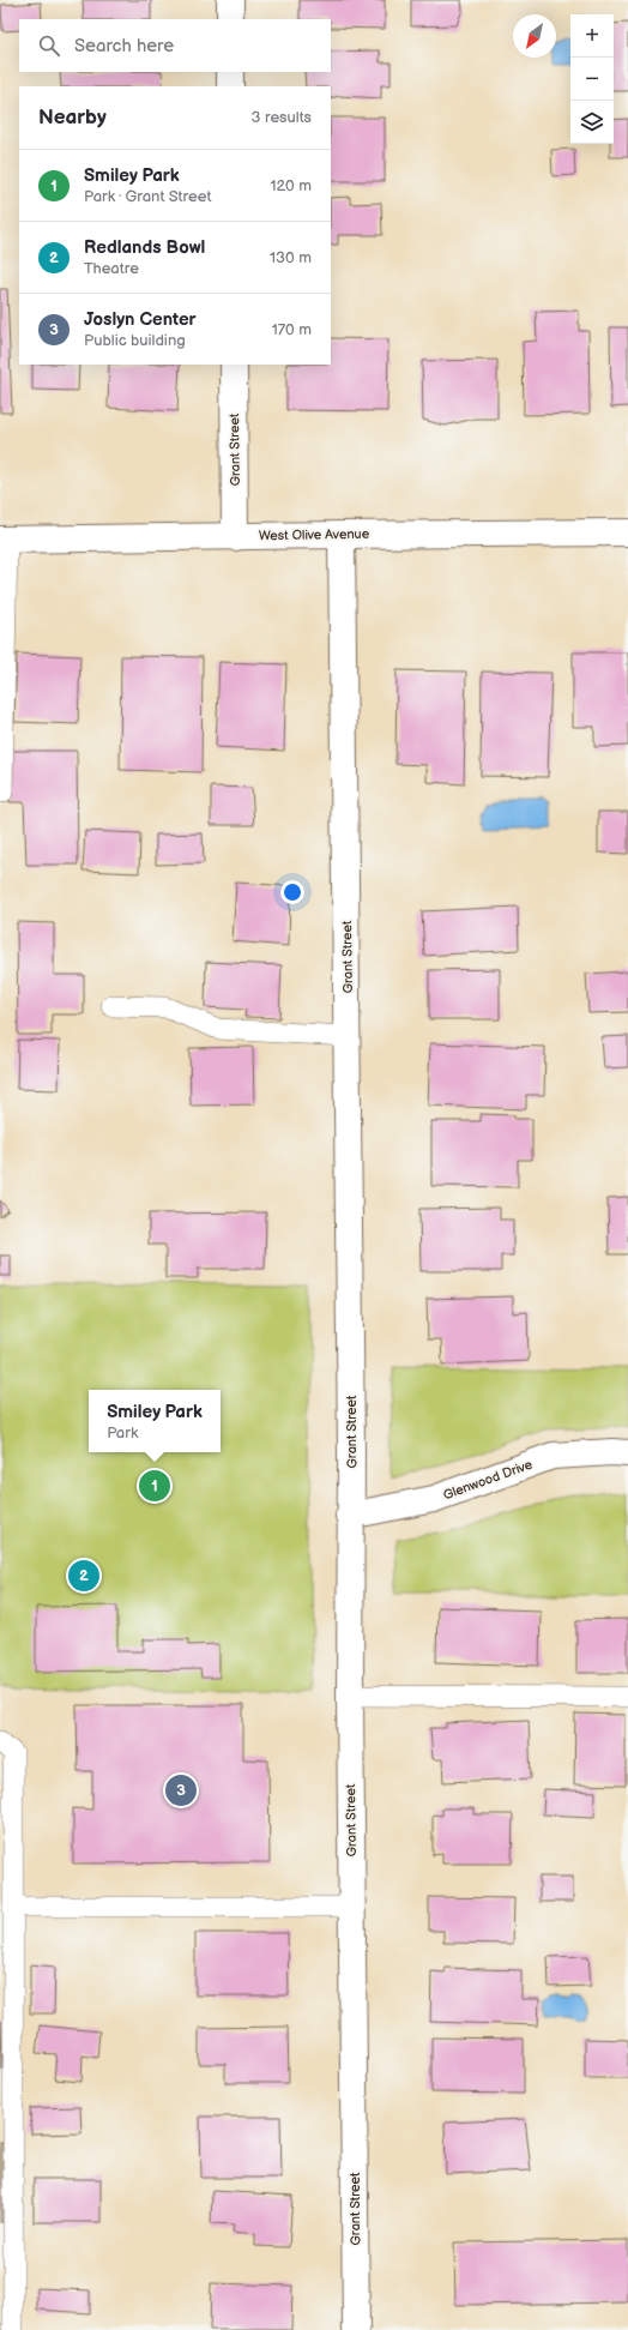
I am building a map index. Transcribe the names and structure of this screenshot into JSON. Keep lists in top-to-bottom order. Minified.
{"streets":{"street":["Grant Street","West Olive Avenue","Glenwood Drive"]},"crossings":[["Grant Street","West Olive Avenue"],["Grant Street","Glenwood Drive"]],"north":"bottom left","page":{"map_buttons":["+","−"],"search":"Search here","heading":["Nearby","3 results"],"list":[{"mark":"1","name":"Smiley Park","note":"Park · Grant Street","value":"120 m"},{"mark":"2","name":"Redlands Bowl","note":"Theatre","value":"130 m"},{"mark":"3","name":"Joslyn Center","note":"Public building","value":"170 m"}],"popup":["Smiley Park","Park"],"pins":["1","2","3"]}}
